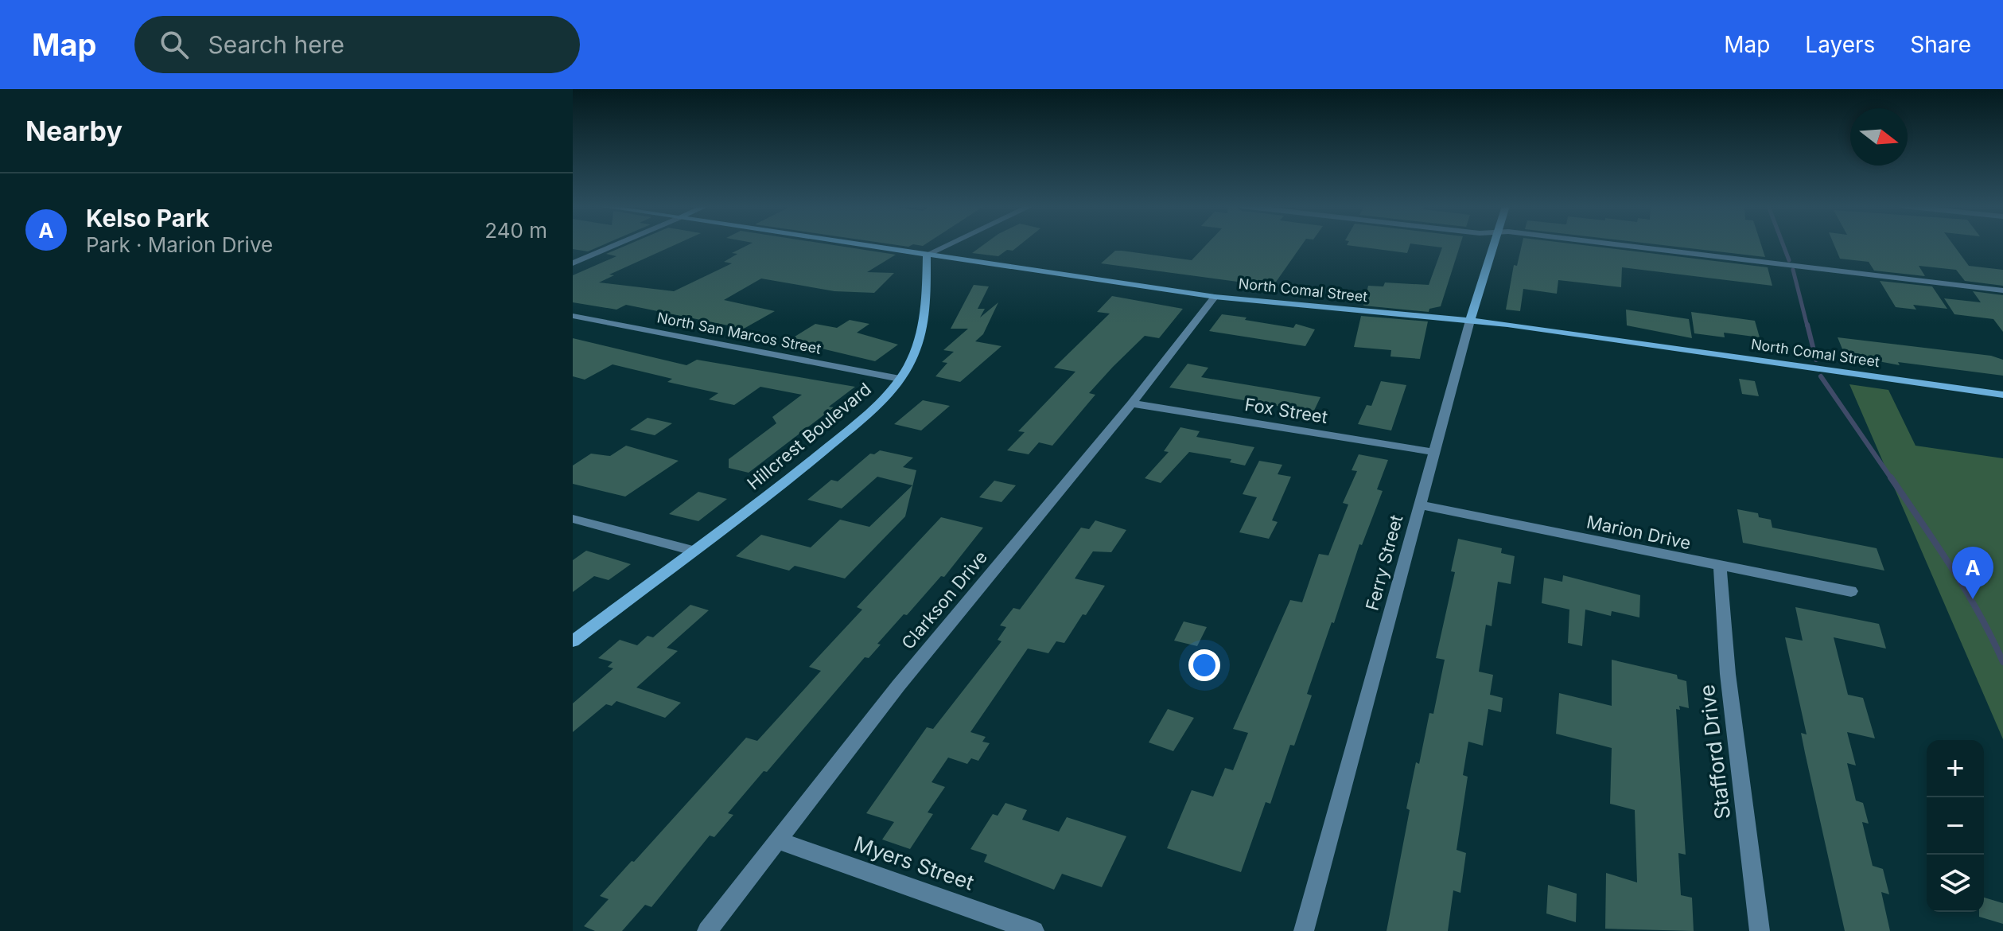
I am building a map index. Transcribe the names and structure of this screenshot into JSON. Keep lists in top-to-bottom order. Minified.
{"streets":{"street":["North Comal Street","North San Marcos Street","Fox Street","Hillcrest Boulevard","Marion Drive","Ferry Street","Clarkson Drive","Stafford Drive","Myers Street"]},"crossings":[["North Comal Street","Hillcrest Boulevard"],["North Comal Street","Ferry Street"],["North Comal Street","Clarkson Drive"],["North San Marcos Street","Hillcrest Boulevard"],["Fox Street","Ferry Street"],["Fox Street","Clarkson Drive"],["Marion Drive","Ferry Street"],["Marion Drive","Stafford Drive"],["Clarkson Drive","Myers Street"]],"north":"right","page":{"header":"Map","search":"Search here","nav":["Map","Layers","Share"],"heading":"Nearby","list":[{"mark":"A","name":"Kelso Park","note":"Park · Marion Drive","value":"240 m"}],"pins":"A","map_buttons":["+","−"]}}
